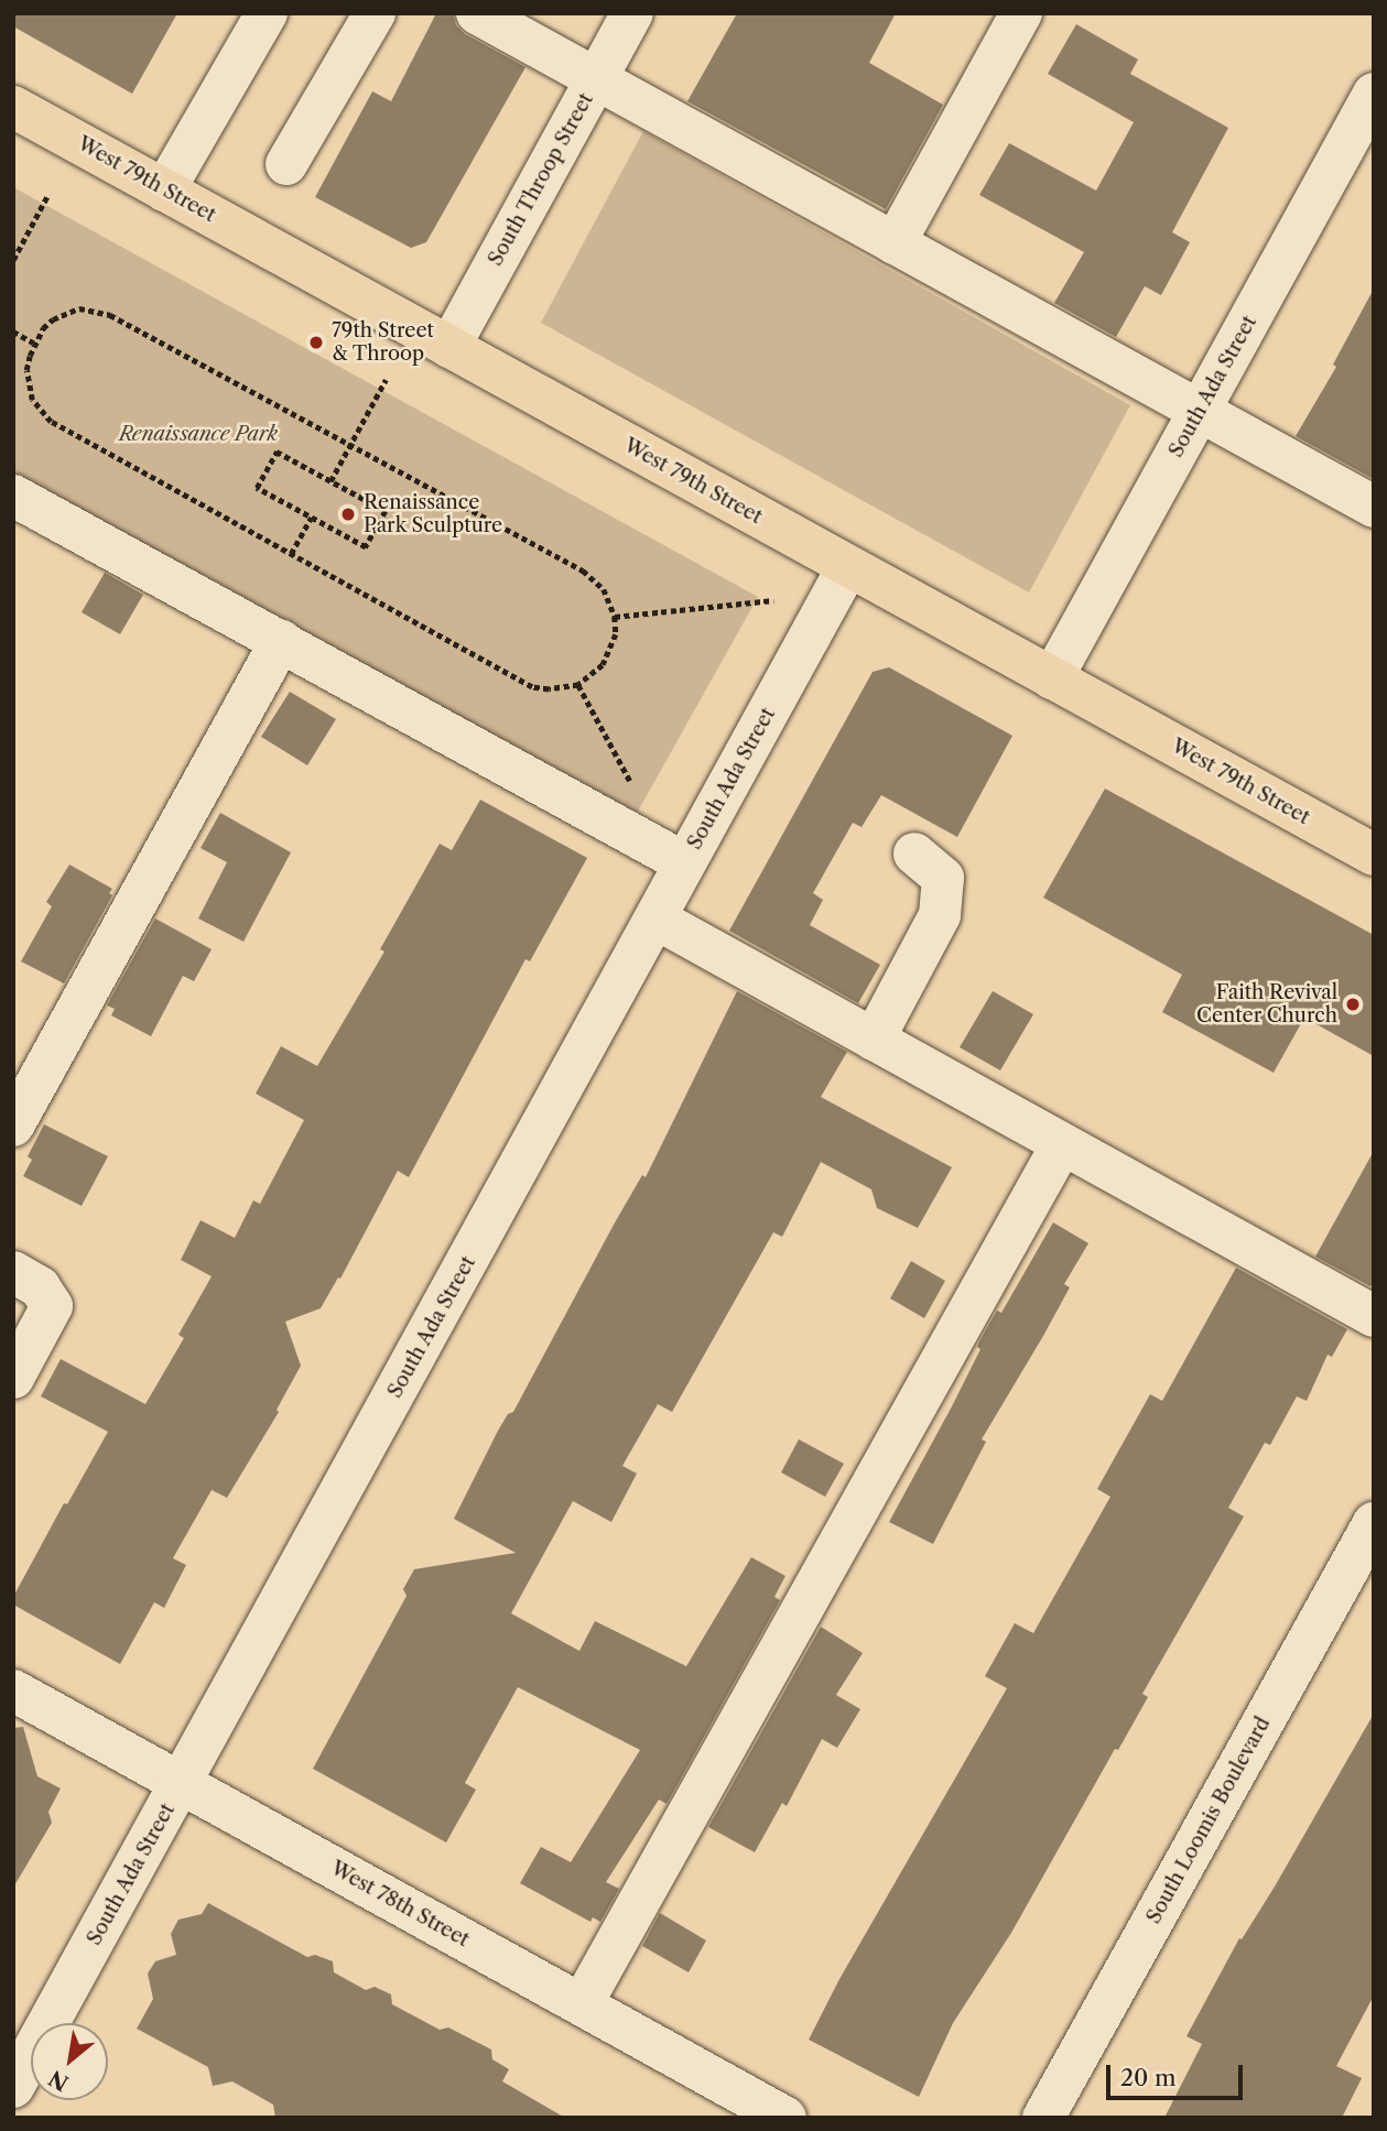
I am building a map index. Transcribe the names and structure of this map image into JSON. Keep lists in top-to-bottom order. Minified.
{"streets":{"main road":["West 79th Street"],"street":["South Throop Street","South Ada Street","South Loomis Boulevard","West 78th Street"]},"crossings":[["West 79th Street","South Throop Street"],["West 79th Street","South Ada Street"],["South Ada Street","West 78th Street"]],"parks":["Renaissance Park"],"places":["79th Street & Throop","Renaissance Park Sculpture","Faith Revival Center Church"],"scale_bar":"20 m","north":"bottom left"}
